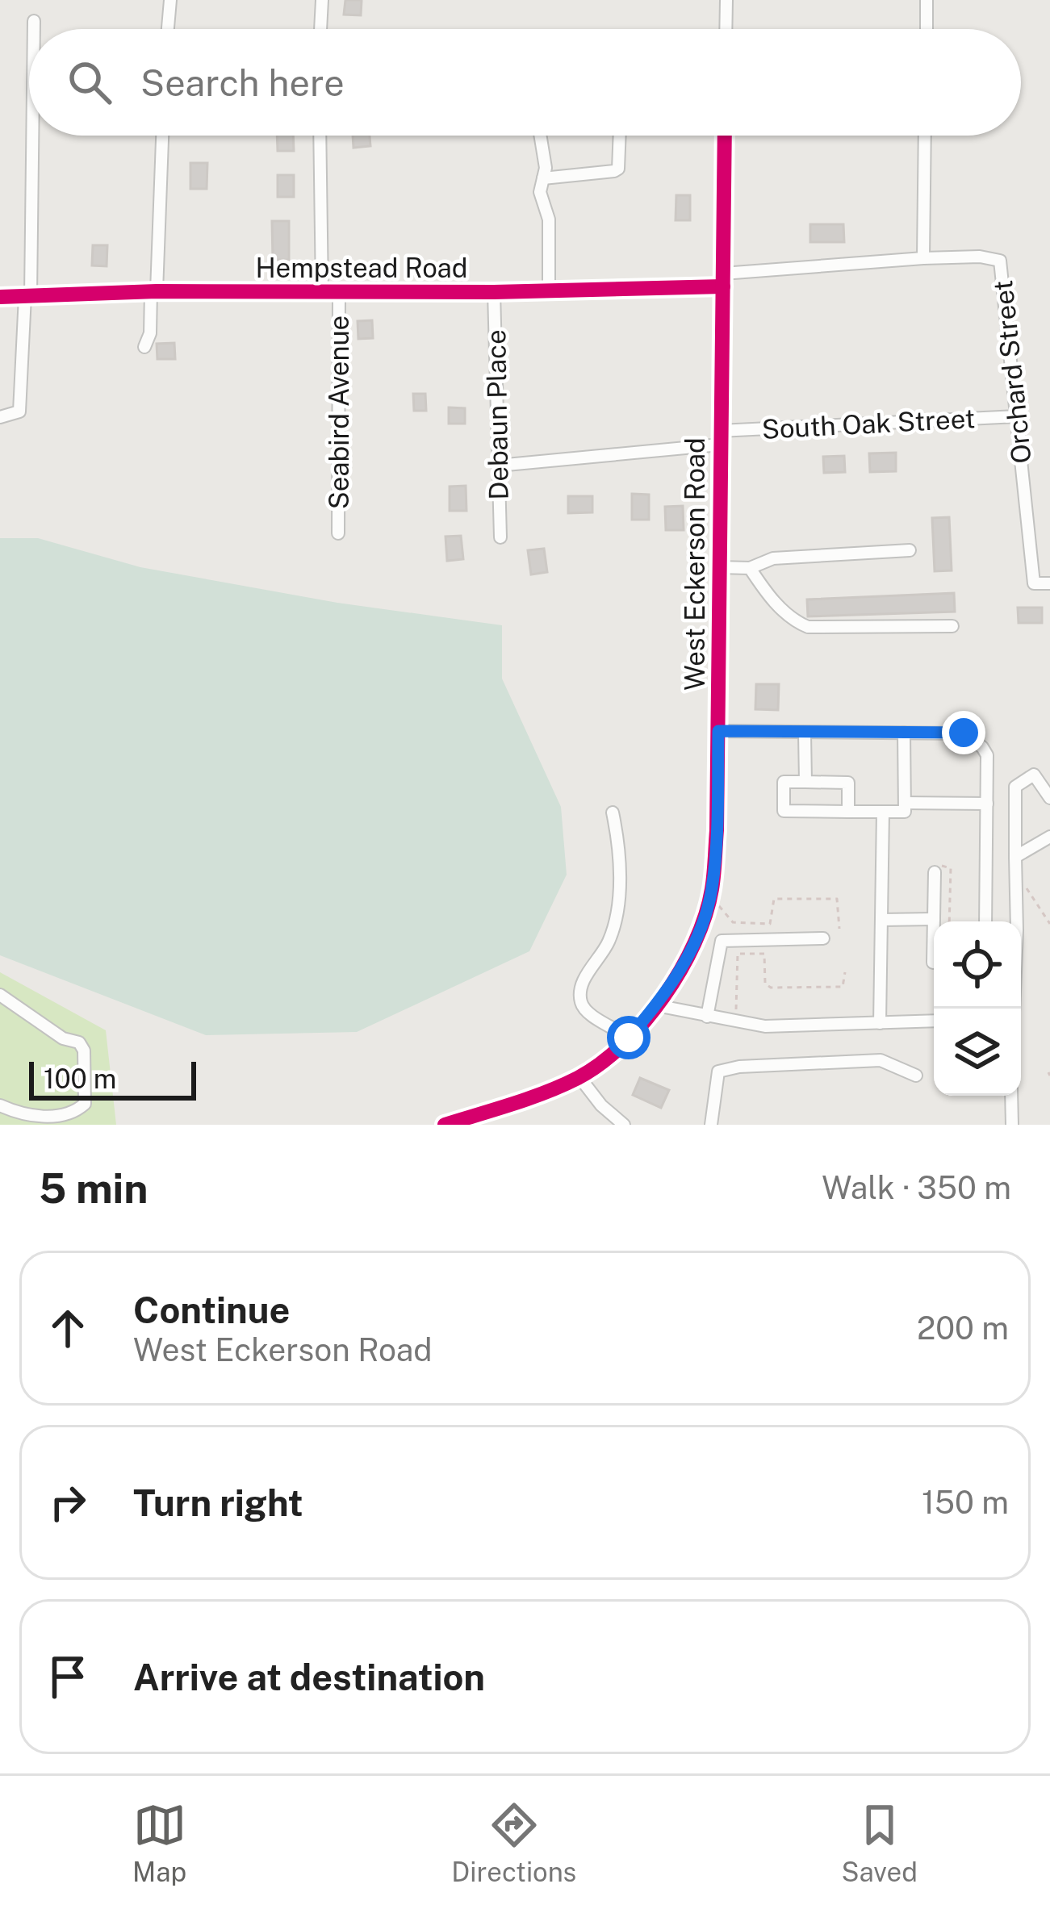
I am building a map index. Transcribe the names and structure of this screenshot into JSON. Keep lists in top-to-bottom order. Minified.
{"streets":{"street":["Hempstead Road","Orchard Street","Seabird Avenue","Debaun Place","South Oak Street","West Eckerson Road"]},"crossings":[["Hempstead Road","Orchard Street"],["Hempstead Road","Seabird Avenue"],["Hempstead Road","Debaun Place"],["Hempstead Road","West Eckerson Road"],["Orchard Street","South Oak Street"],["Debaun Place","South Oak Street"],["South Oak Street","West Eckerson Road"]],"scale_bar":"100 m","page":{"search":"Search here","scale":"100 m","heading":["5 min","Walk · 350 m"],"list":[["Continue","West Eckerson Road","200 m"],["Turn right","150 m"],"Arrive at destination"],"nav":["Map","Directions","Saved"]}}
